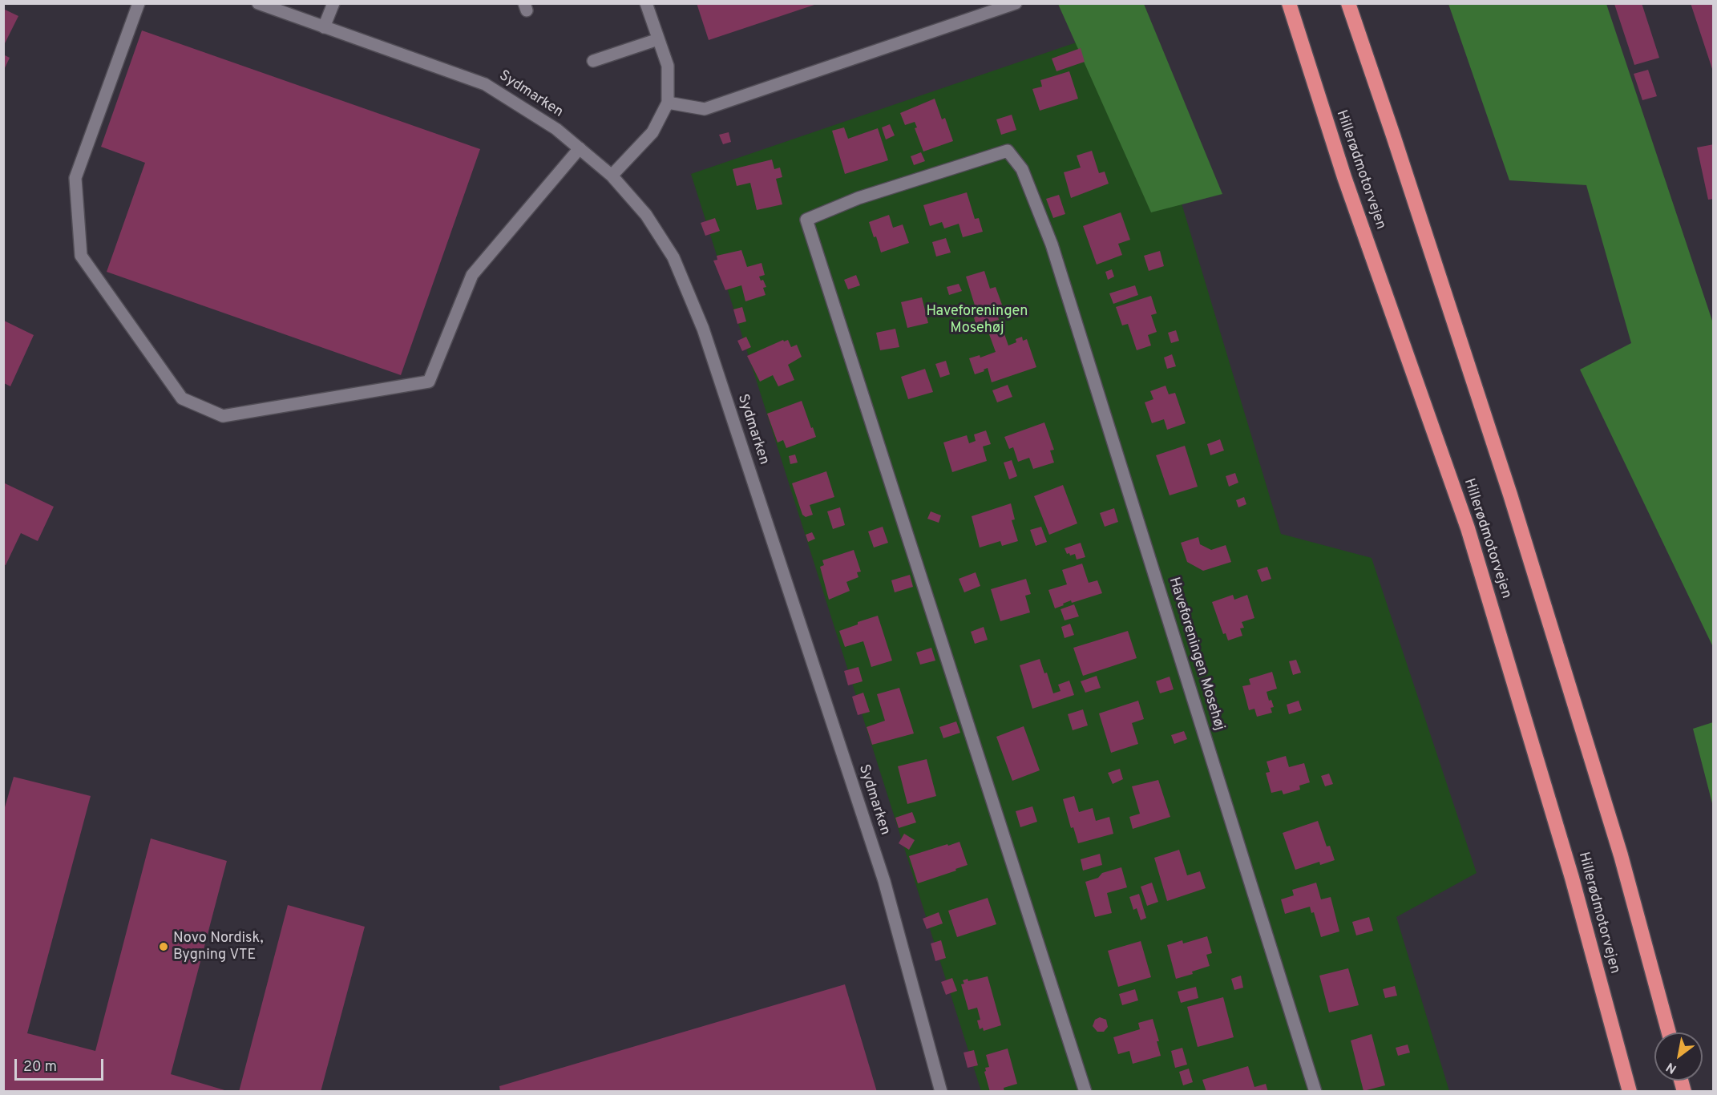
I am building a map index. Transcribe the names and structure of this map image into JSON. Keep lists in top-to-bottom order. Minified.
{"streets":{"highway":["Hillerødmotorvejen"],"street":["Sydmarken","Haveforeningen Mosehøj"]},"parks":["Haveforeningen Mosehøj"],"places":["Novo Nordisk, Bygning VTE"],"scale_bar":"20 m","north":"bottom left"}
